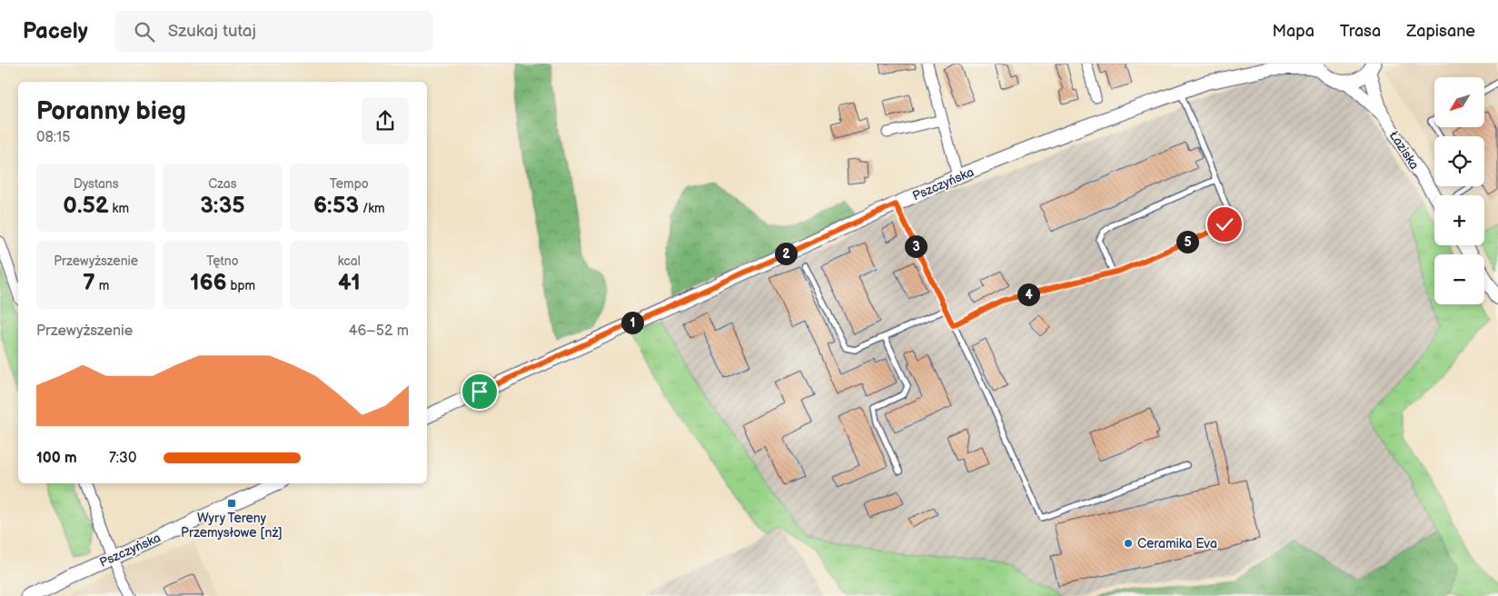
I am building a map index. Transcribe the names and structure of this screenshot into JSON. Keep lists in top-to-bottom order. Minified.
{"streets":{"main road":["Pszczyńska"],"street":["Łaziska"]},"places":{"transit":["Wyry Tereny Przemysłowe [nż]"],"other":["Ceramika Eva"]},"north":"bottom left","page":{"header":"Pacely","search":"Szukaj tutaj","nav":["Mapa","Trasa","Zapisane"],"map_buttons":["+","−"],"heading":["Poranny bieg","08:15"],"stats":[["Dystans","0.52 km"],["Czas","3:35"],["Tempo","6:53 /km"],["Przewyższenie","7 m"],["Tętno","166 bpm"],["kcal","41"]],"pins":["5","3","2","4","1"],"chart":["Przewyższenie","46–52 m"],"list":[{"name":"100 m","note":"7:30"}]}}
